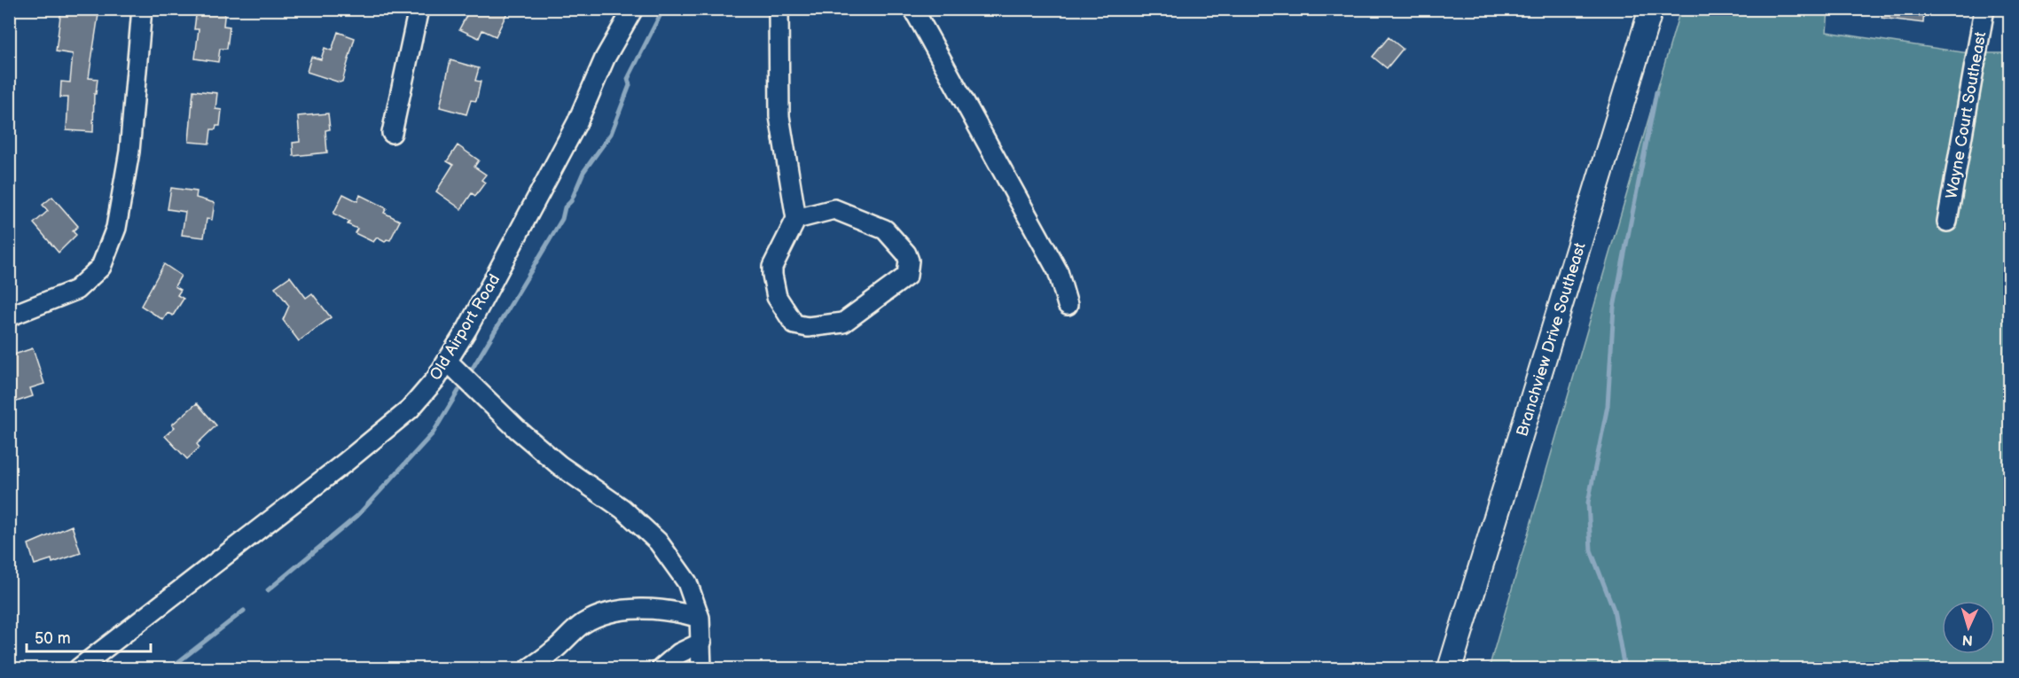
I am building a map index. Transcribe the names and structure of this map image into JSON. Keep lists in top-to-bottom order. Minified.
{"streets":{"main road":["Branchview Drive Southeast"],"street":["Wayne Court Southeast","Old Airport Road"]},"scale_bar":"50 m","north":"bottom"}
